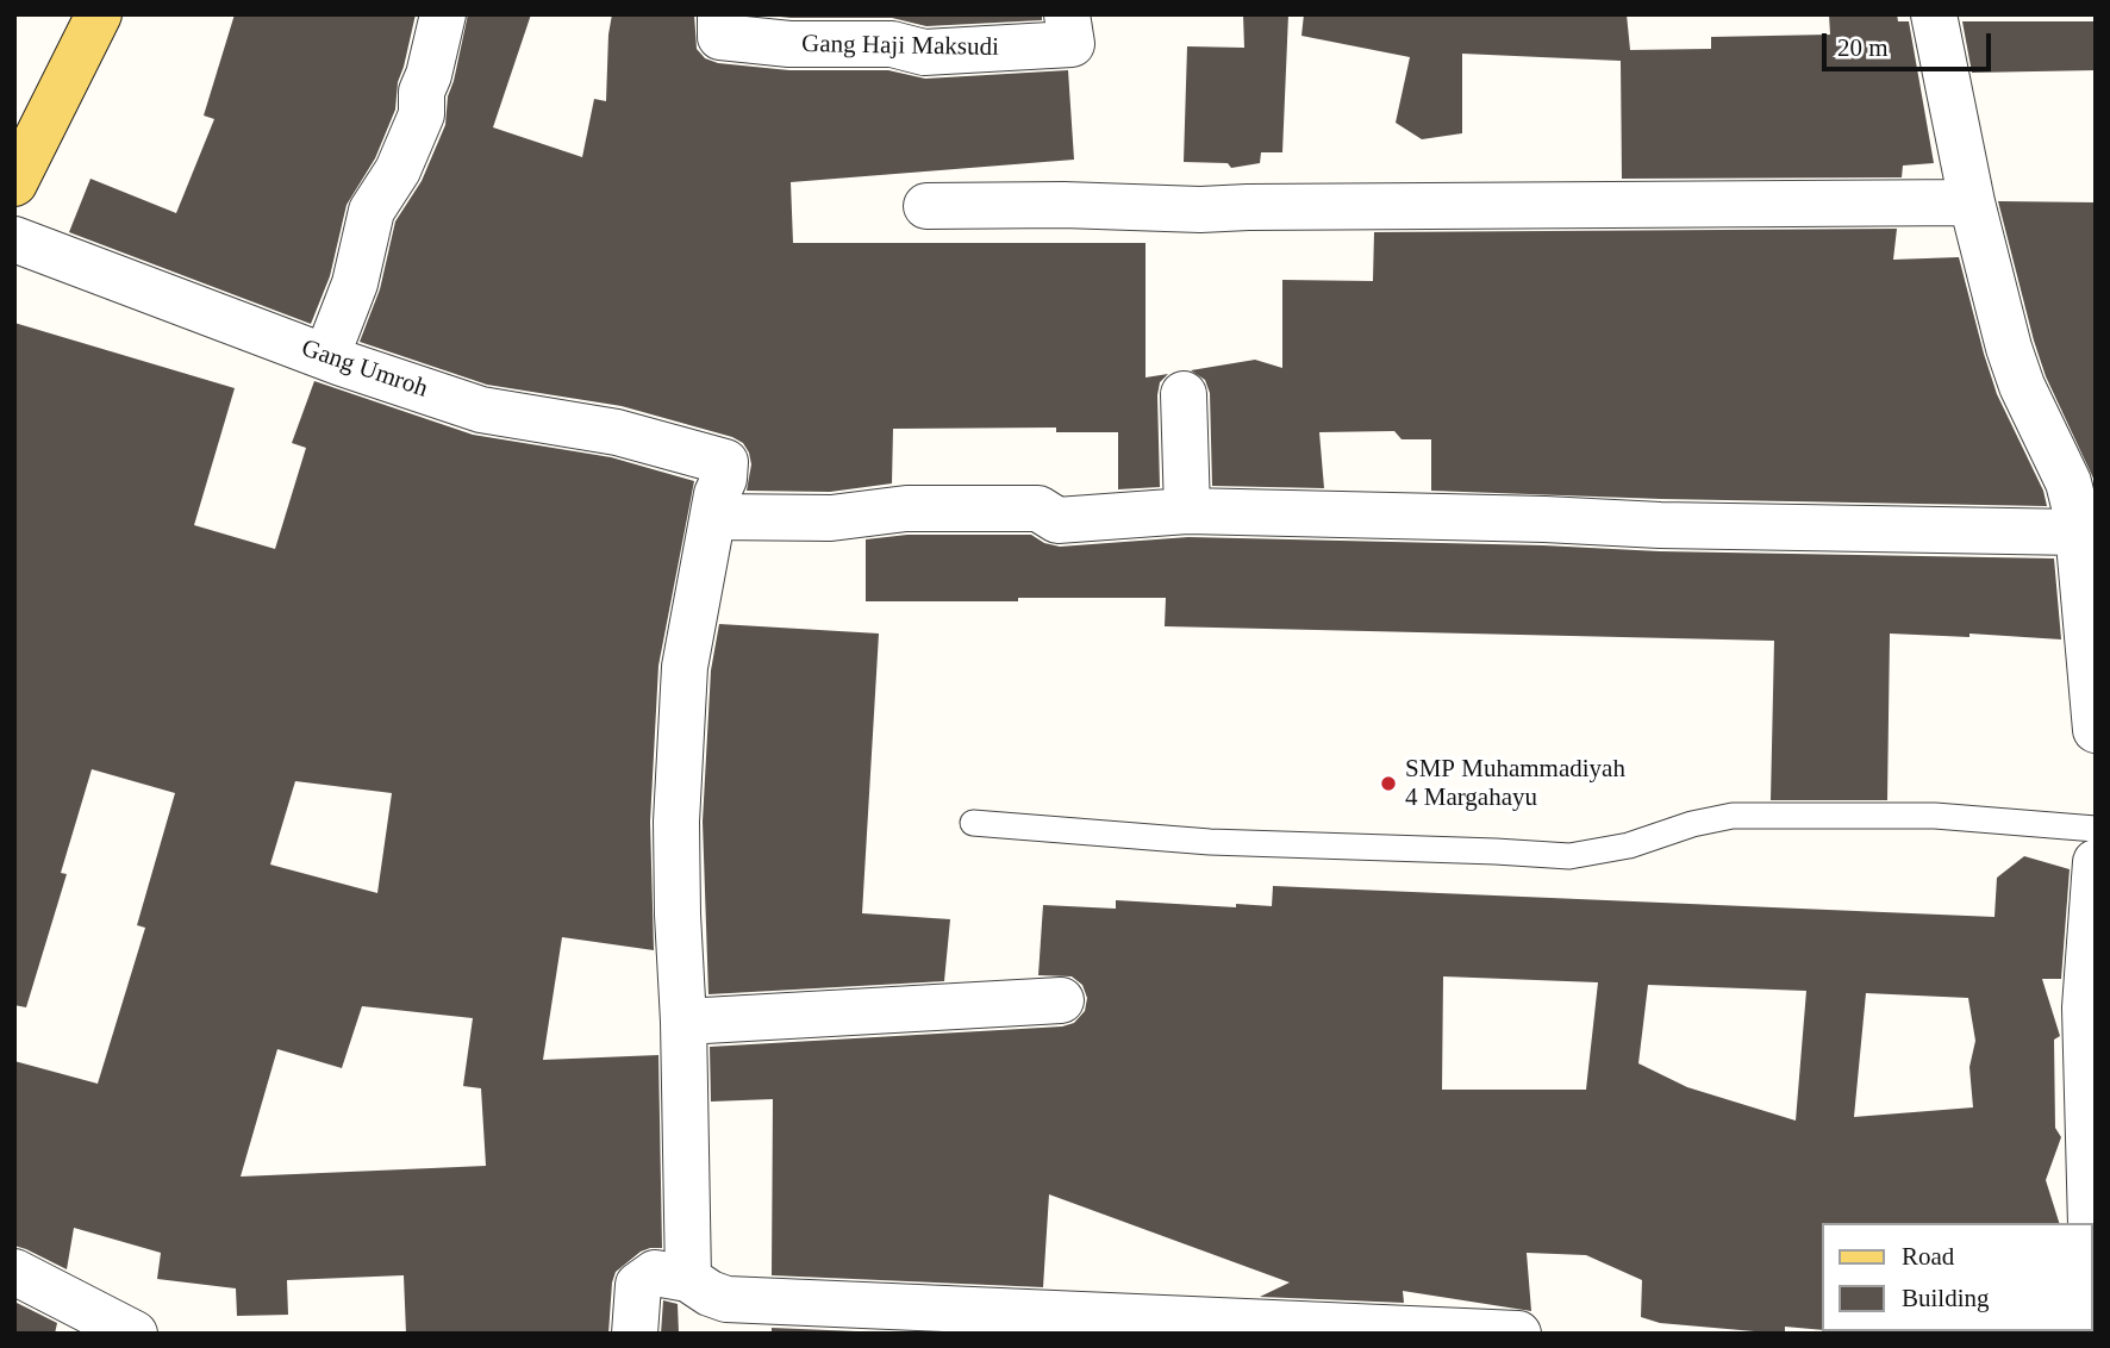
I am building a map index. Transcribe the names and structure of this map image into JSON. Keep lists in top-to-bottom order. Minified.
{"streets":{"street":["Gang Haji Maksudi","Gang Umroh"]},"places":["SMP Muhammadiyah 4 Margahayu"],"legend":["Road","Building"],"scale_bar":"20 m"}
